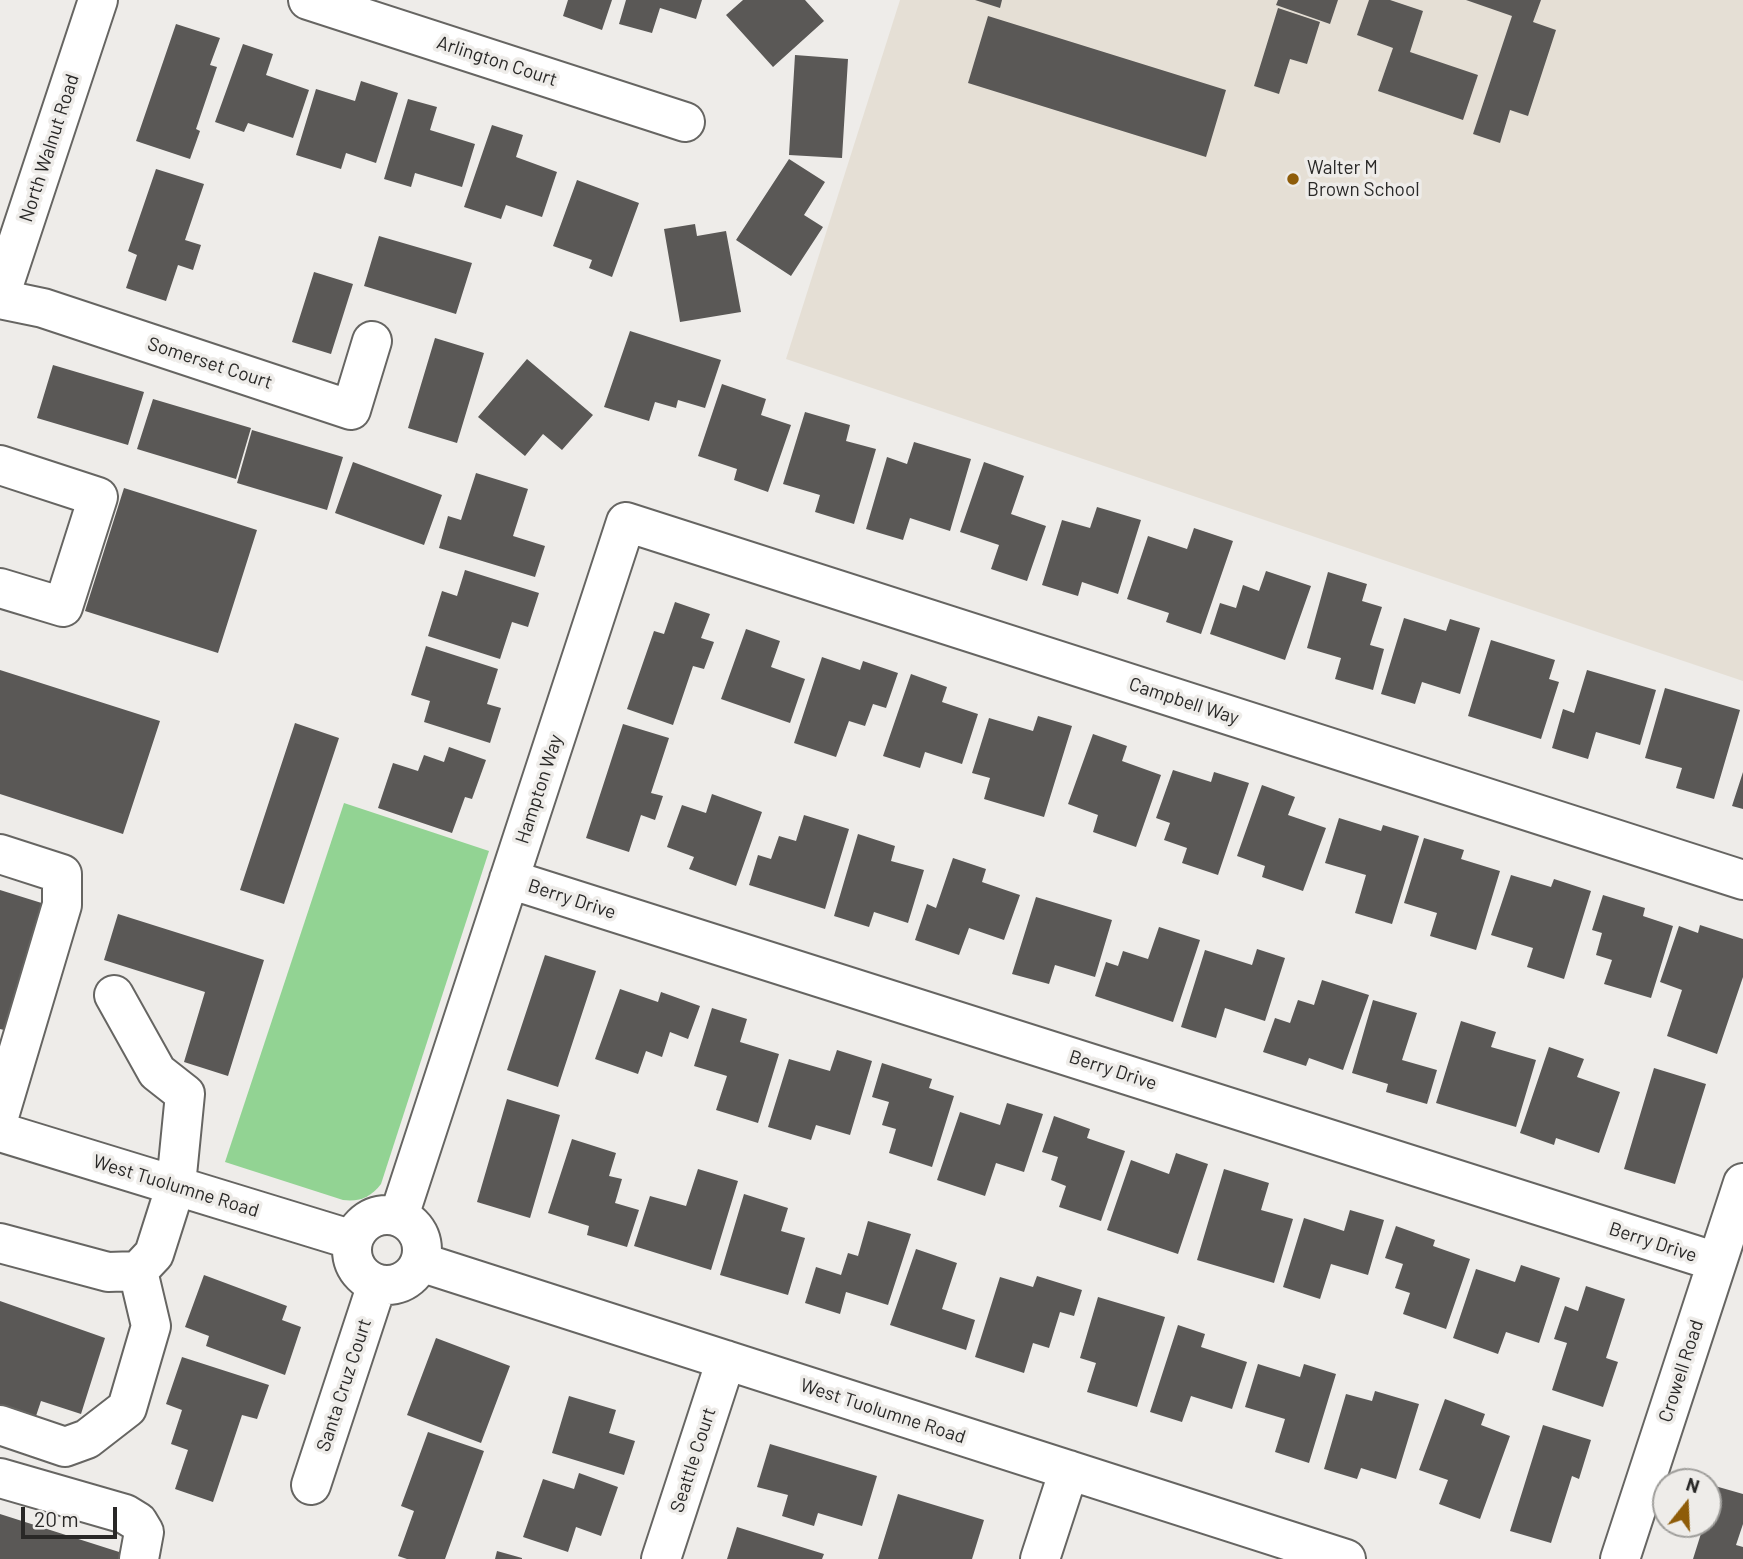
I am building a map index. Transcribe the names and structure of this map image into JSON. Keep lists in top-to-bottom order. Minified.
{"streets":{"street":["Arlington Court","North Walnut Road","Somerset Court","Campbell Way","Hampton Way","Berry Drive","West Tuolumne Road","Crowell Road","Santa Cruz Court","Seattle Court"]},"crossings":[["North Walnut Road","Somerset Court"],["Campbell Way","Hampton Way"],["Hampton Way","Berry Drive"],["Hampton Way","West Tuolumne Road"],["Hampton Way","Santa Cruz Court"],["Berry Drive","Crowell Road"],["West Tuolumne Road","Santa Cruz Court"],["West Tuolumne Road","Seattle Court"]],"places":["Walter M Brown School"],"scale_bar":"20 m","north":"top"}
